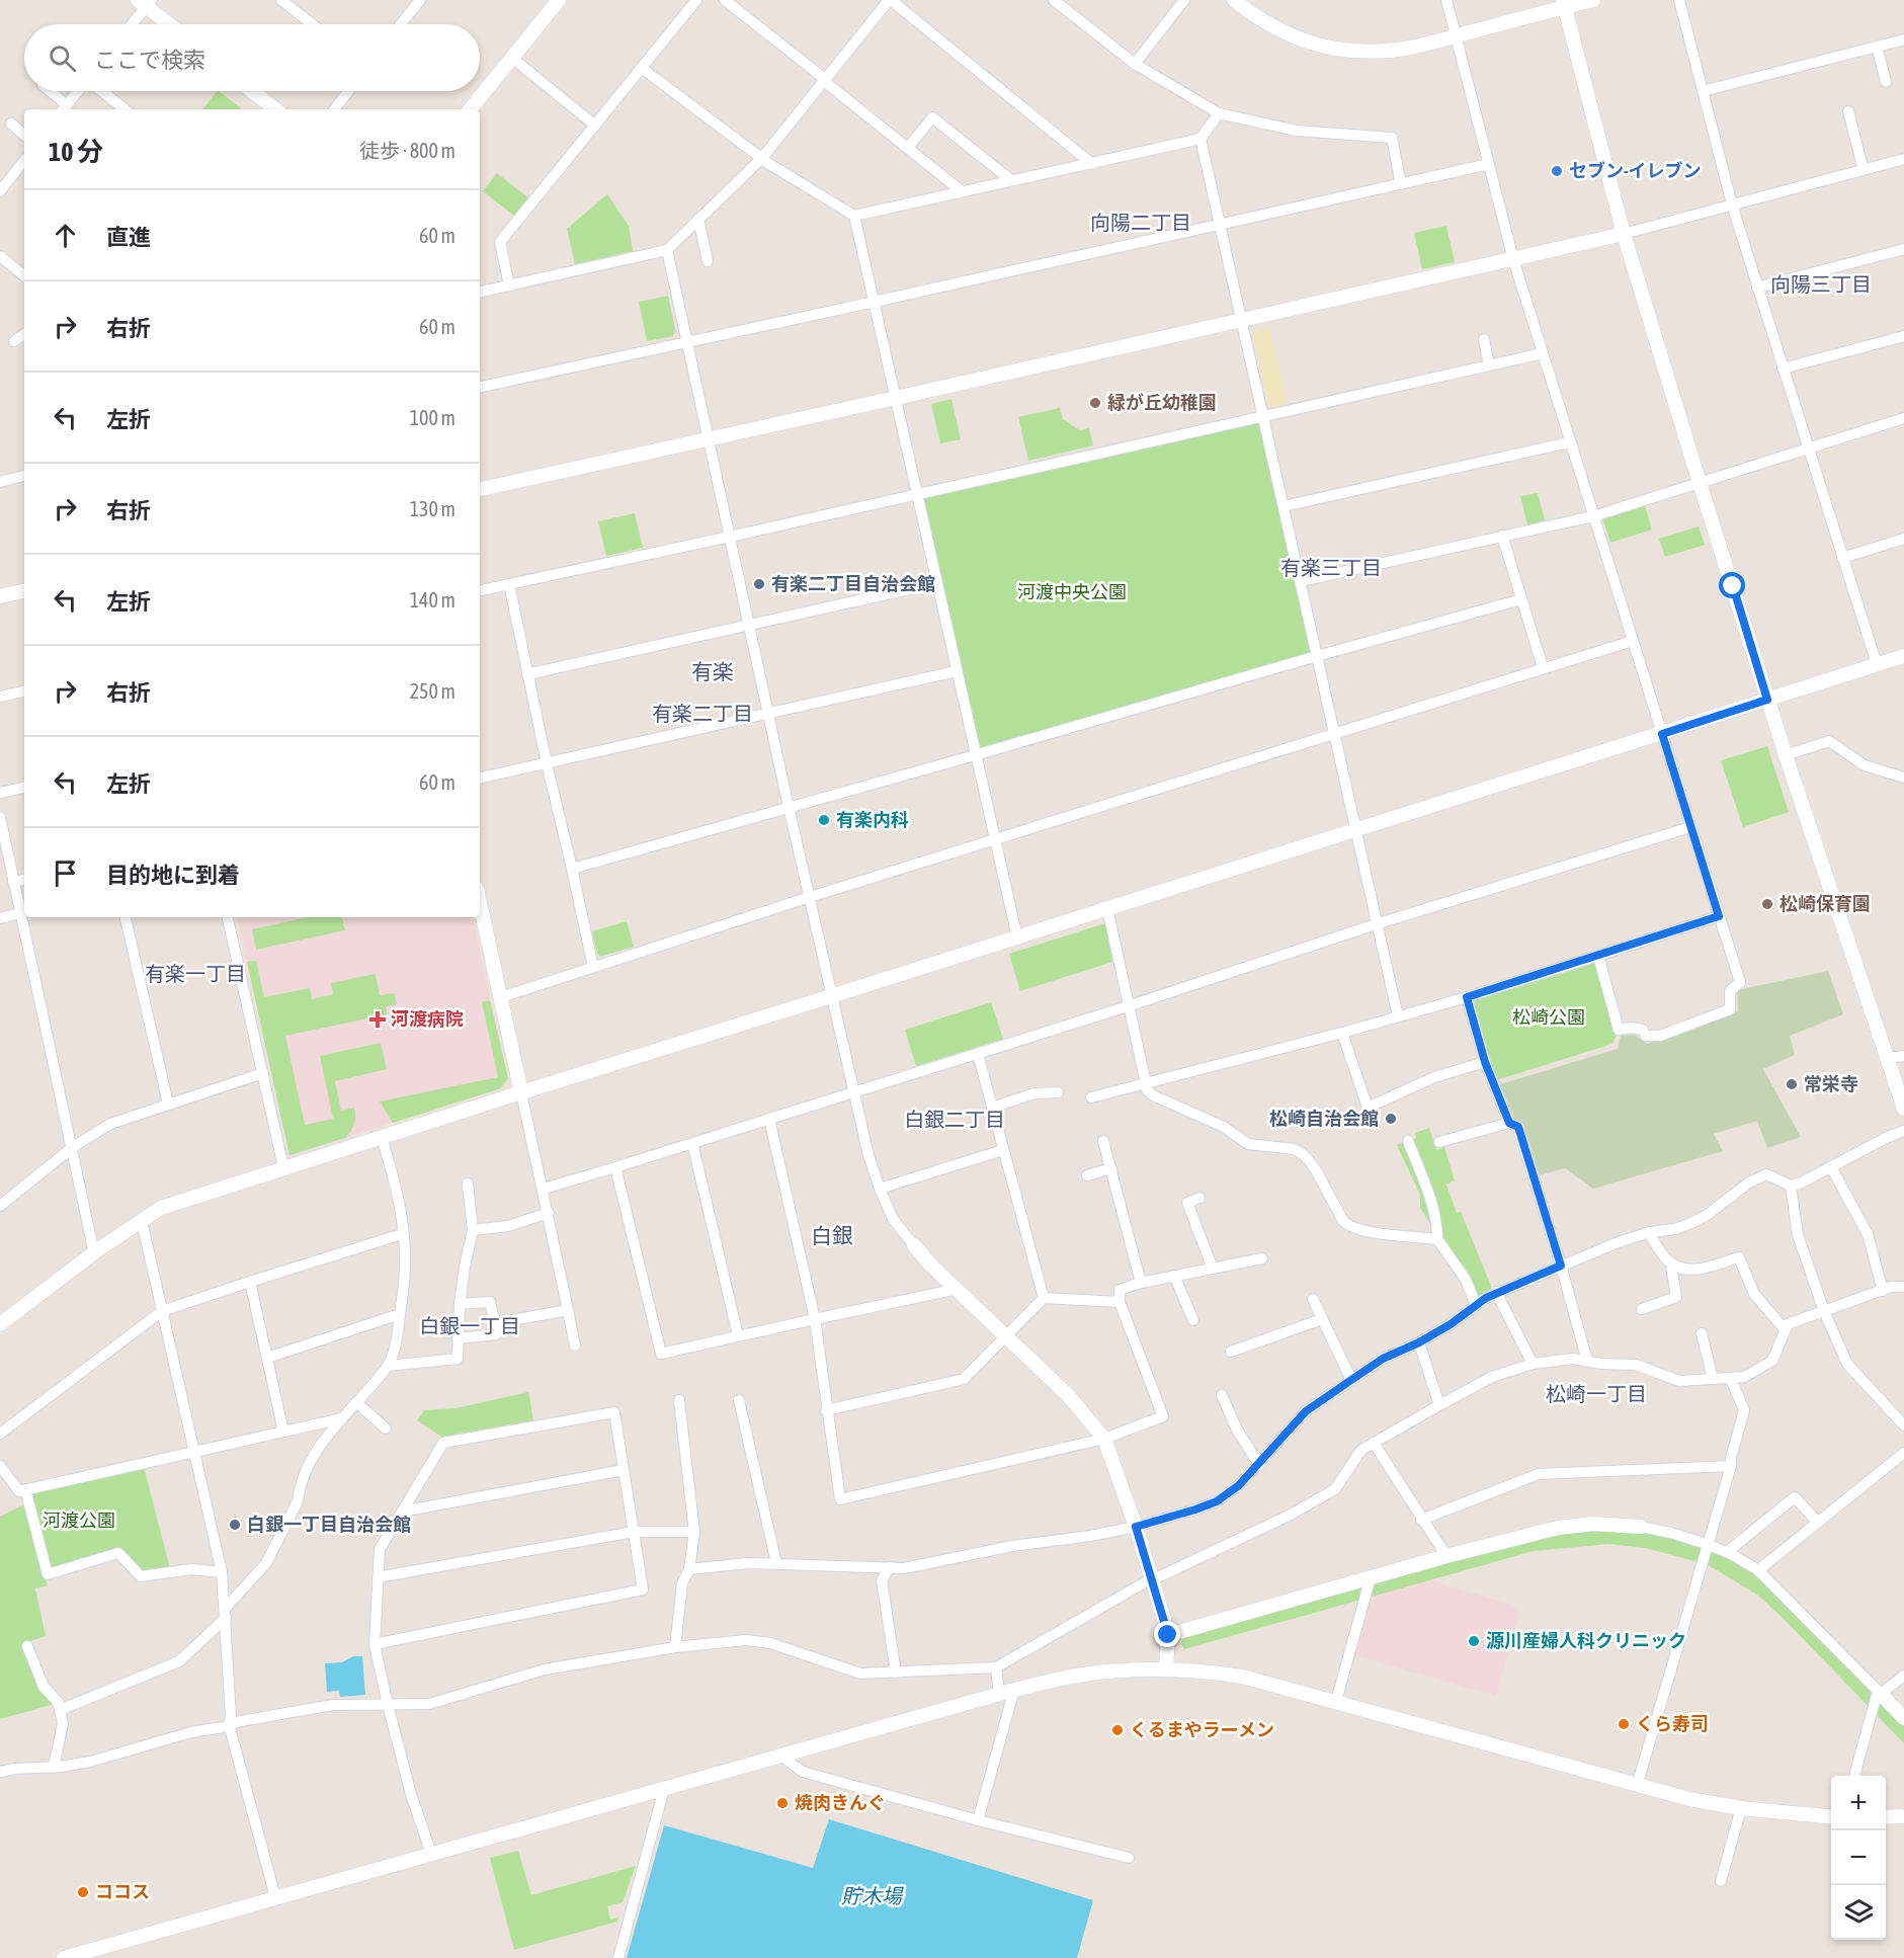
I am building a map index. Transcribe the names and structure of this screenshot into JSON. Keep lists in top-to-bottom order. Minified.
{"districts":["向陽二丁目","向陽三丁目","有楽三丁目","有楽","有楽二丁目","有楽一丁目","白銀二丁目","白銀","白銀一丁目","松崎一丁目"],"water":["貯木場"],"parks":["河渡中央公園","松崎公園","河渡公園"],"places":{"other":["セブン-イレブン","緑が丘幼稚園","有楽二丁目自治会館","有楽内科","松崎保育園","常栄寺","松崎自治会館","白銀一丁目自治会館","源川産婦人科クリニック","くら寿司","くるまやラーメン","焼肉きんぐ","ココス"],"health":["河渡病院"]},"page":{"search":"ここで検索","heading":["10 分","徒歩 · 800 m"],"list":[["直進","60 m"],["右折","60 m"],["左折","100 m"],["右折","130 m"],["左折","140 m"],["右折","250 m"],["左折","60 m"],"目的地に到着"],"map_buttons":["+","−"]}}
